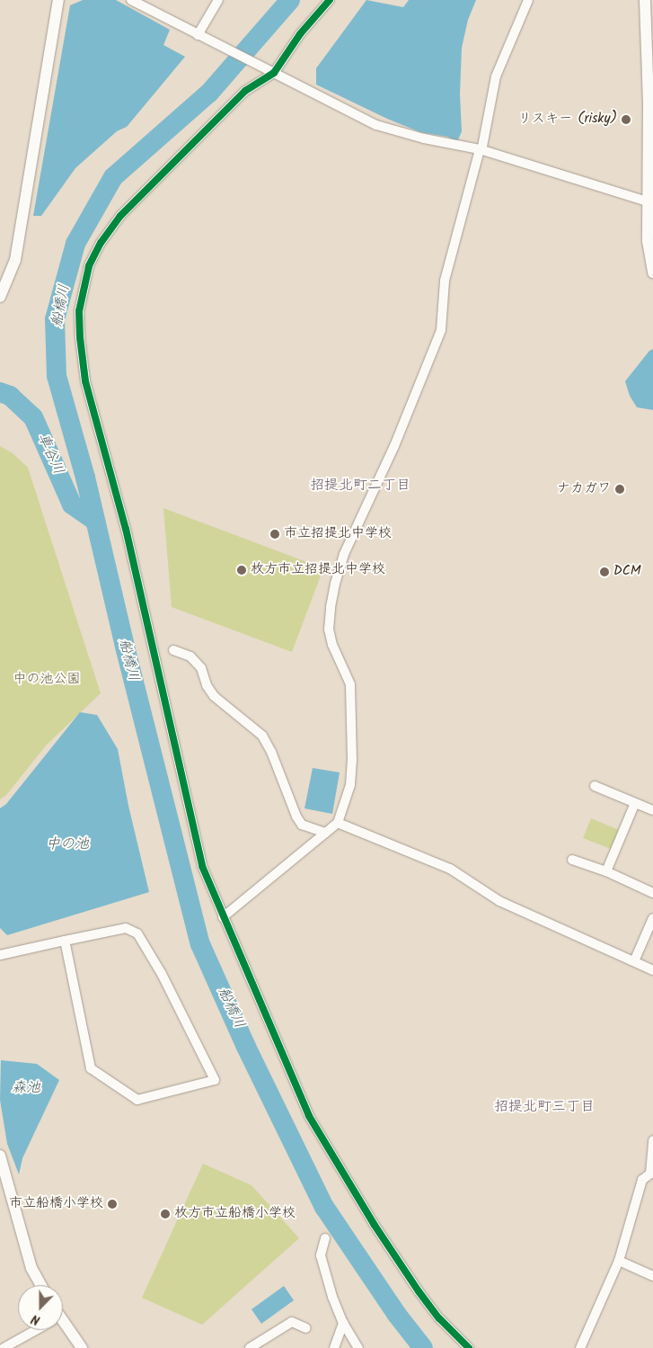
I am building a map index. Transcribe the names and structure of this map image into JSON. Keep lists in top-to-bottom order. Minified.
{"districts":["招提北町二丁目","招提北町三丁目"],"water":["船橋川","車谷川","中の池","森池"],"parks":["中の池公園"],"places":["リスキー (risky)","ナカガワ","市立招提北中学校","枚方市立招提北中学校","DCM","市立船橋小学校","枚方市立船橋小学校"],"north":"bottom"}
